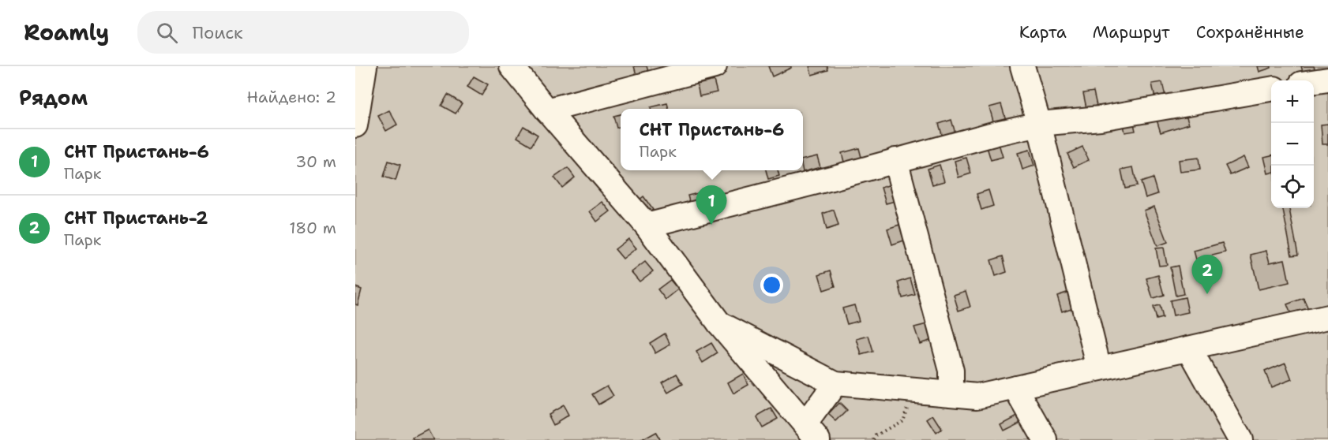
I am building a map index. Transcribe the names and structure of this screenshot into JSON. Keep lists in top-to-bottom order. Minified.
{"page":{"header":"Roamly","search":"Поиск","nav":["Карта","Маршрут","Сохранённые"],"heading":["Рядом","Найдено: 2"],"map_buttons":["+","−"],"popup":["СНТ Пристань-6","Парк"],"list":[{"mark":"1","name":"СНТ Пристань-6","note":"Парк","value":"30 m"},{"mark":"2","name":"СНТ Пристань-2","note":"Парк","value":"180 m"}],"pins":["1","2"]}}
